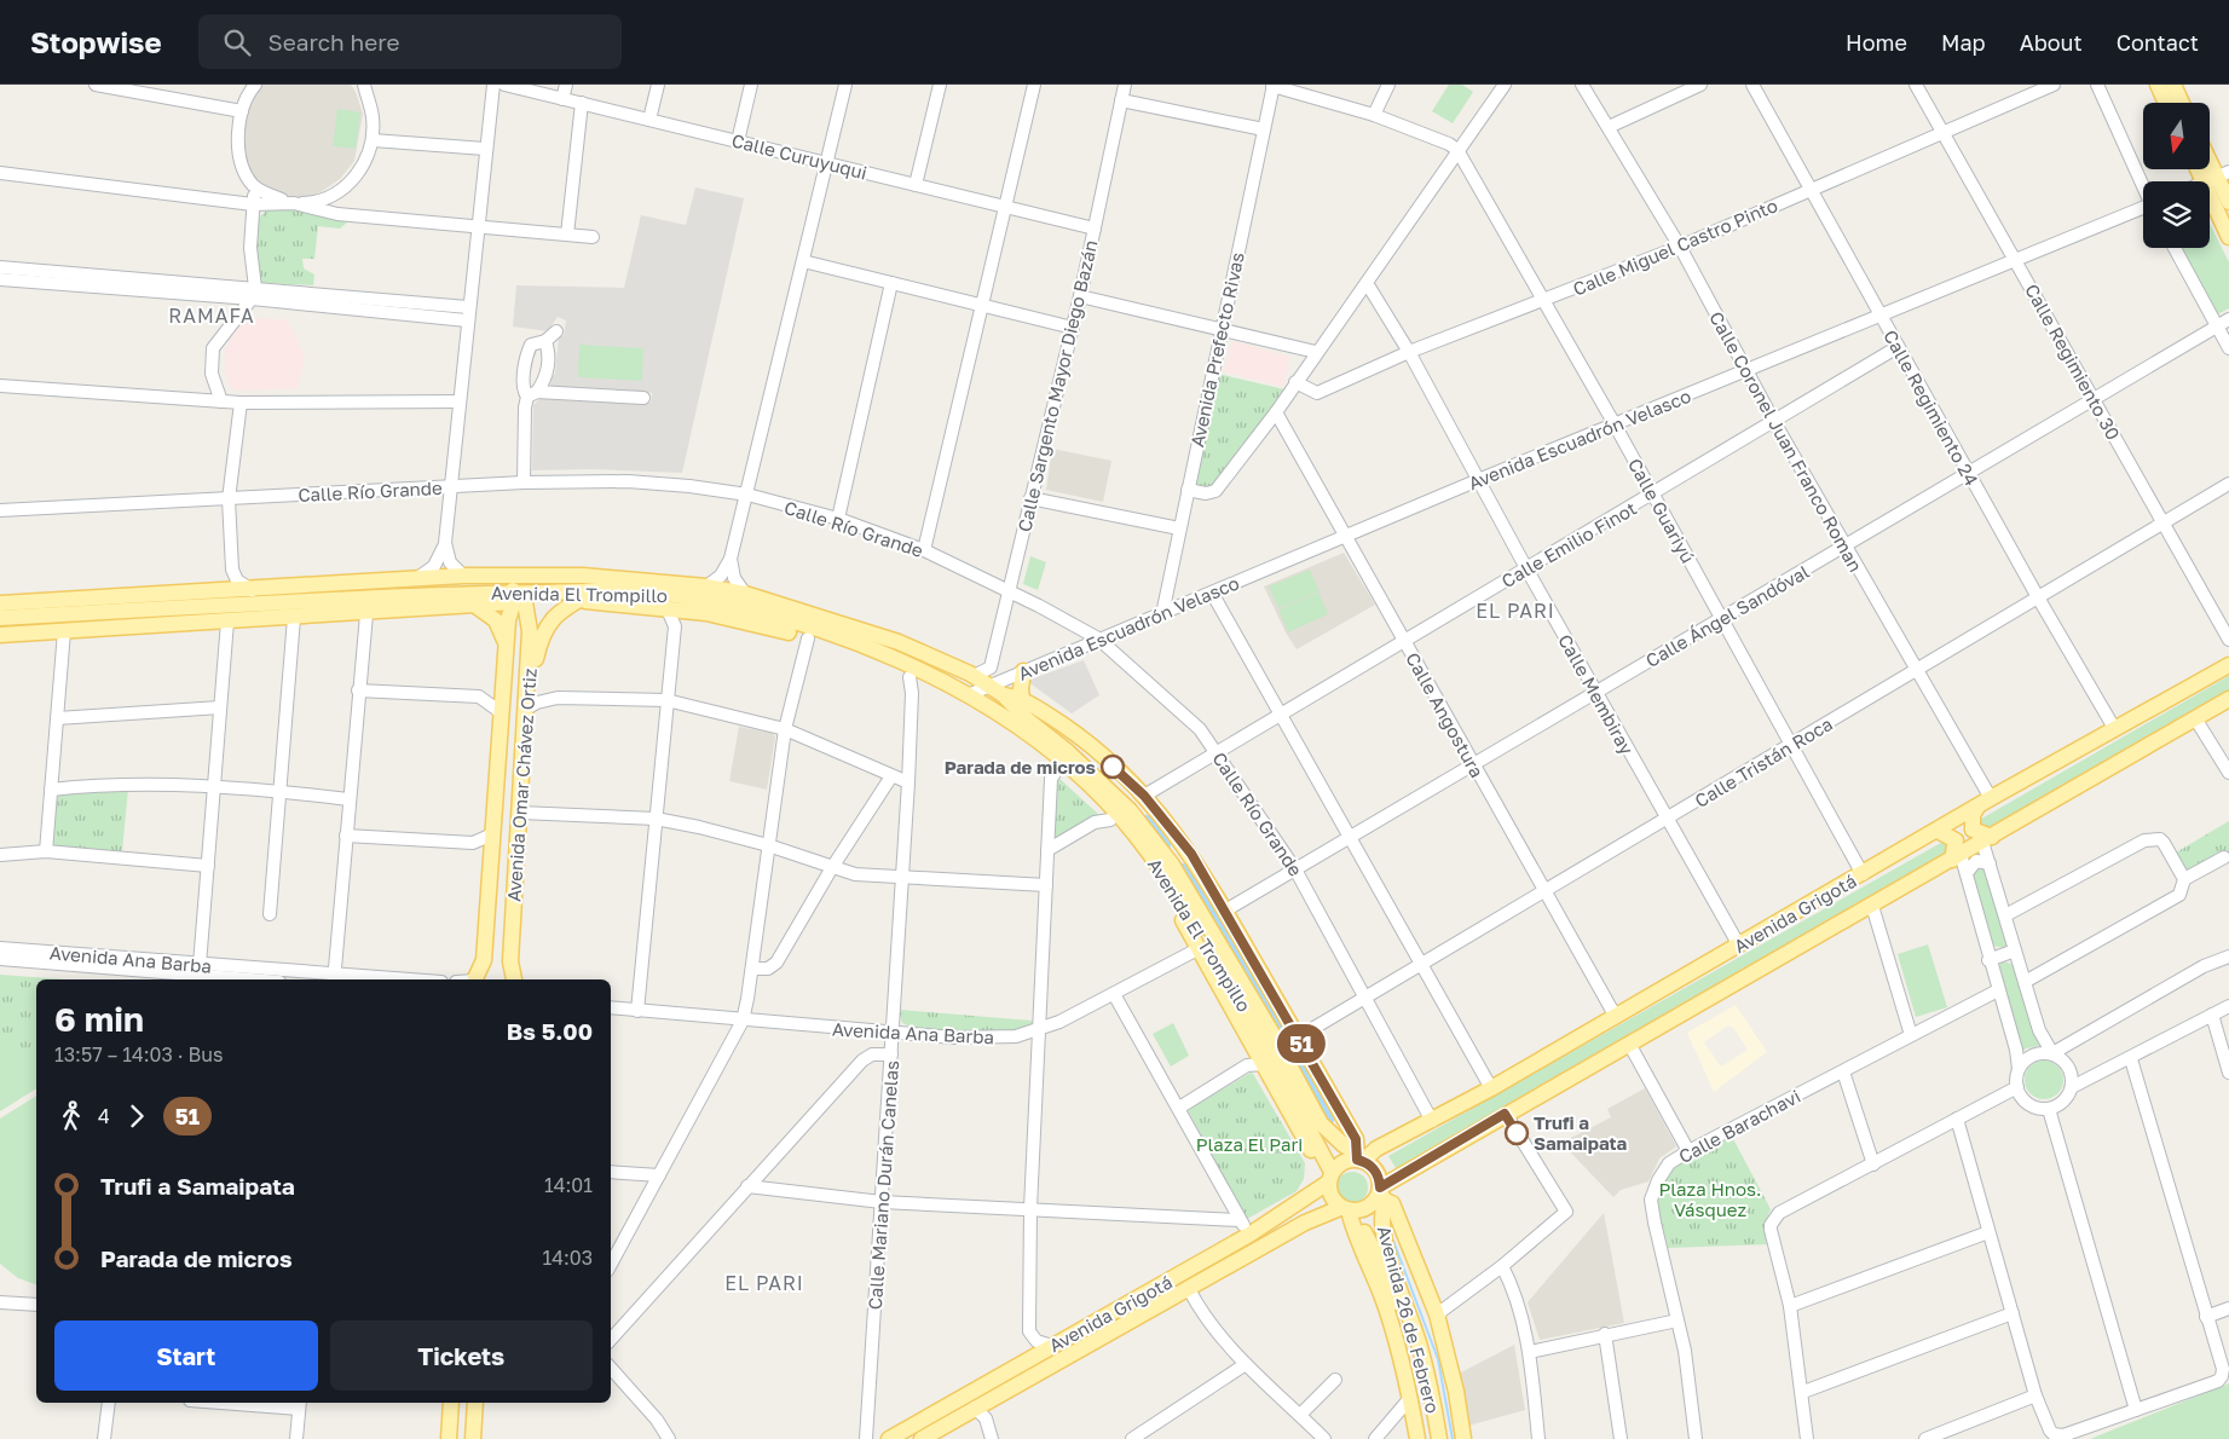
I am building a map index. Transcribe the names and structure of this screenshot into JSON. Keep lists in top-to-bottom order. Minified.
{"streets":{"main road":["Avenida El Trompillo","Avenida Omar Chávez Ortiz","Avenida Grigotá","Avenida 26 de Febrero"],"street":["Calle Curuyuqui","Calle Miguel Castro Pinto","Avenida Prefecto Rivas","Calle Regimiento 30","Calle Sargento Mayor Diego Bazán","Calle Regimiento 24","Avenida Escuadrón Velasco","Calle Coronel Juan Franco Roman","Calle Río Grande","Calle Guariyú","Calle Emilio Finot","Calle Ángel Sandóval","Calle Membiray","Calle Angostura","Calle Tristán Roca","Avenida Ana Barba","Calle Barachavi","Calle Mariano Durán Canelas"]},"crossings":[["Calle Curuyuqui","Calle Sargento Mayor Diego Bazán"],["Calle Miguel Castro Pinto","Calle Regimiento 30"],["Calle Miguel Castro Pinto","Calle Regimiento 24"],["Calle Miguel Castro Pinto","Calle Coronel Juan Franco Roman"],["Calle Miguel Castro Pinto","Calle Guariyú"],["Calle Miguel Castro Pinto","Calle Membiray"],["Avenida Prefecto Rivas","Avenida Escuadrón Velasco"],["Calle Regimiento 30","Avenida Escuadrón Velasco"],["Calle Regimiento 30","Calle Ángel Sandóval"],["Calle Regimiento 30","Calle Tristán Roca"],["Calle Sargento Mayor Diego Bazán","Calle Río Grande"],["Calle Sargento Mayor Diego Bazán","Avenida El Trompillo"],["Calle Regimiento 24","Avenida Escuadrón Velasco"],["Calle Regimiento 24","Calle Emilio Finot"],["Calle Regimiento 24","Calle Ángel Sandóval"],["Calle Regimiento 24","Calle Tristán Roca"],["Calle Regimiento 24","Avenida Grigotá"],["Avenida Escuadrón Velasco","Calle Coronel Juan Franco Roman"],["Avenida Escuadrón Velasco","Calle Río Grande"],["Avenida Escuadrón Velasco","Calle Guariyú"],["Avenida Escuadrón Velasco","Avenida El Trompillo"],["Avenida Escuadrón Velasco","Calle Membiray"],["Avenida Escuadrón Velasco","Calle Angostura"],["Calle Coronel Juan Franco Roman","Calle Emilio Finot"],["Calle Coronel Juan Franco Roman","Calle Ángel Sandóval"],["Calle Coronel Juan Franco Roman","Calle Tristán Roca"],["Calle Coronel Juan Franco Roman","Avenida Grigotá"],["Calle Río Grande","Calle Emilio Finot"],["Calle Río Grande","Calle Ángel Sandóval"],["Calle Río Grande","Calle Tristán Roca"],["Calle Río Grande","Avenida Grigotá"],["Calle Guariyú","Calle Emilio Finot"],["Calle Guariyú","Calle Ángel Sandóval"],["Calle Guariyú","Calle Tristán Roca"],["Calle Guariyú","Avenida Grigotá"],["Calle Emilio Finot","Avenida El Trompillo"],["Calle Emilio Finot","Calle Membiray"],["Calle Emilio Finot","Calle Angostura"],["Avenida El Trompillo","Calle Ángel Sandóval"],["Avenida El Trompillo","Calle Tristán Roca"],["Avenida El Trompillo","Avenida Omar Chávez Ortiz"],["Avenida El Trompillo","Avenida Grigotá"],["Avenida El Trompillo","Avenida Ana Barba"],["Avenida El Trompillo","Calle Mariano Durán Canelas"],["Avenida El Trompillo","Avenida 26 de Febrero"],["Calle Ángel Sandóval","Calle Membiray"],["Calle Ángel Sandóval","Calle Angostura"],["Calle Membiray","Calle Tristán Roca"],["Calle Membiray","Avenida Grigotá"],["Calle Angostura","Calle Tristán Roca"],["Calle Angostura","Avenida Grigotá"],["Avenida Grigotá","Avenida 26 de Febrero"],["Avenida Ana Barba","Calle Mariano Durán Canelas"]],"districts":["RAMAFA","EL PARI","EL PARI"],"parks":["Plaza El Pari","Plaza Hnos. Vásquez"],"places":["Parada de micros","Trufi a Samaipata"],"lines":["bus line 51"],"north":"bottom","page":{"header":"Stopwise","search":"Search here","nav":["Home","Map","About","Contact"],"on_map":"51","heading":["6 min","13:57 – 14:03 · Bus","Bs 5.00"],"legs":["4","51"],"list":[{"name":"Trufi a Samaipata","value":"14:01"},{"name":"Parada de micros","value":"14:03"}],"buttons":["Start","Tickets"]}}
